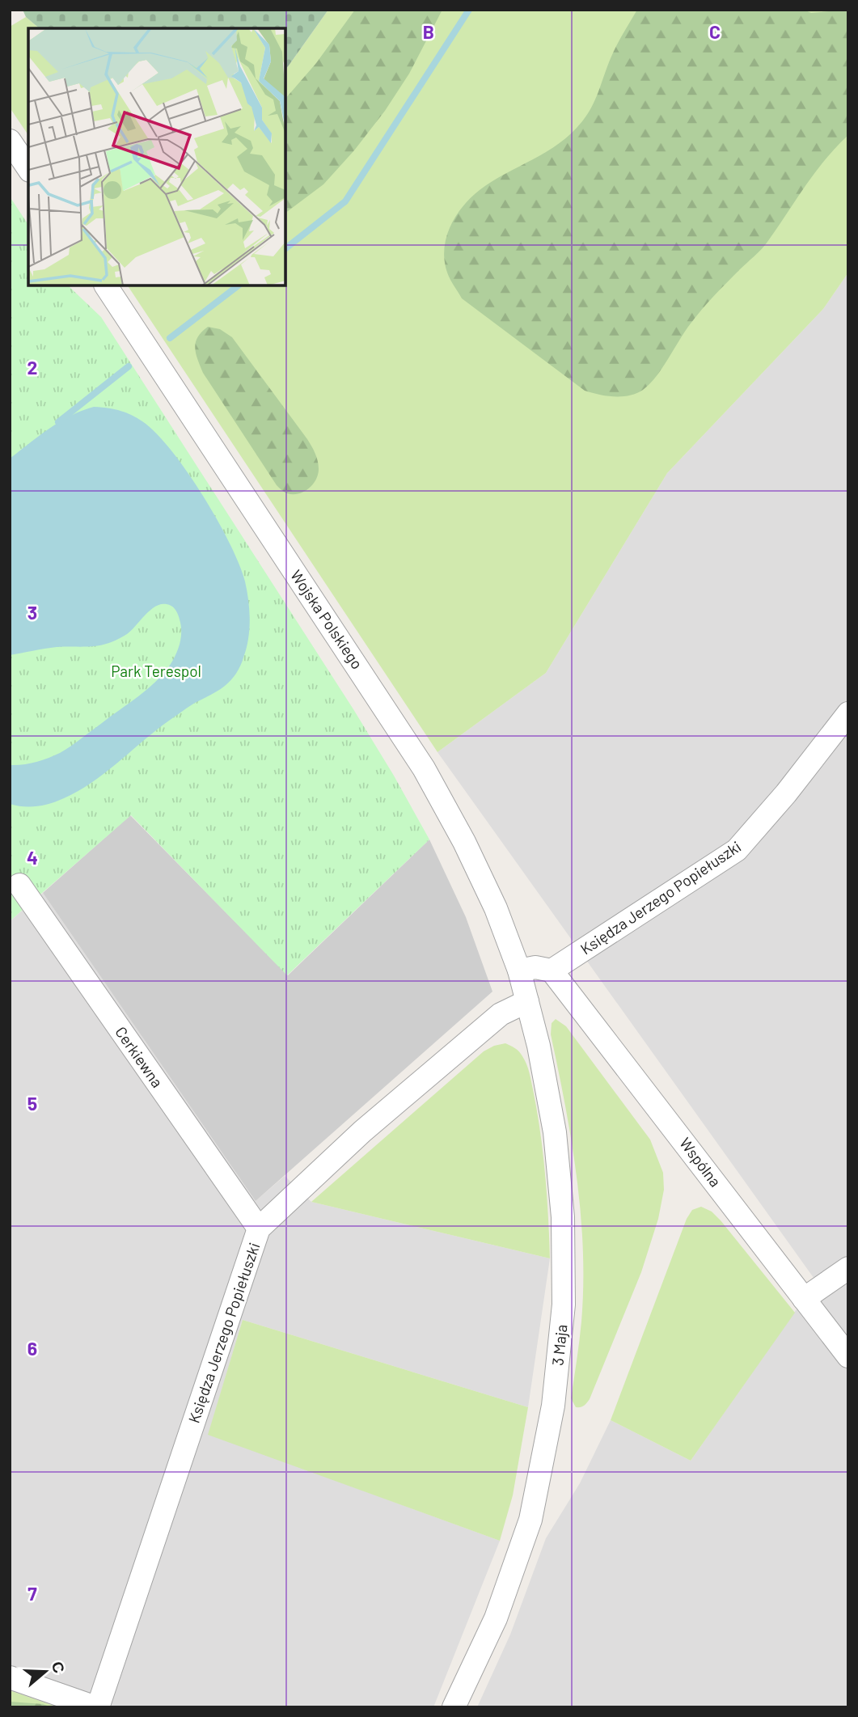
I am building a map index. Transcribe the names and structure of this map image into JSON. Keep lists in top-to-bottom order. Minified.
{"streets":{"street":["Wojska Polskiego","Księdza Jerzego Popiełuszki","Cerkiewna","Wspólna","3 Maja"]},"crossings":[["Wojska Polskiego","3 Maja"],["Księdza Jerzego Popiełuszki","Cerkiewna"],["Księdza Jerzego Popiełuszki","Wspólna"],["Księdza Jerzego Popiełuszki","3 Maja"]],"parks":["Park Terespol"],"north":"right","grid":{"columns":["B","C"],"rows":["2","3","4","5","6","7"]}}
